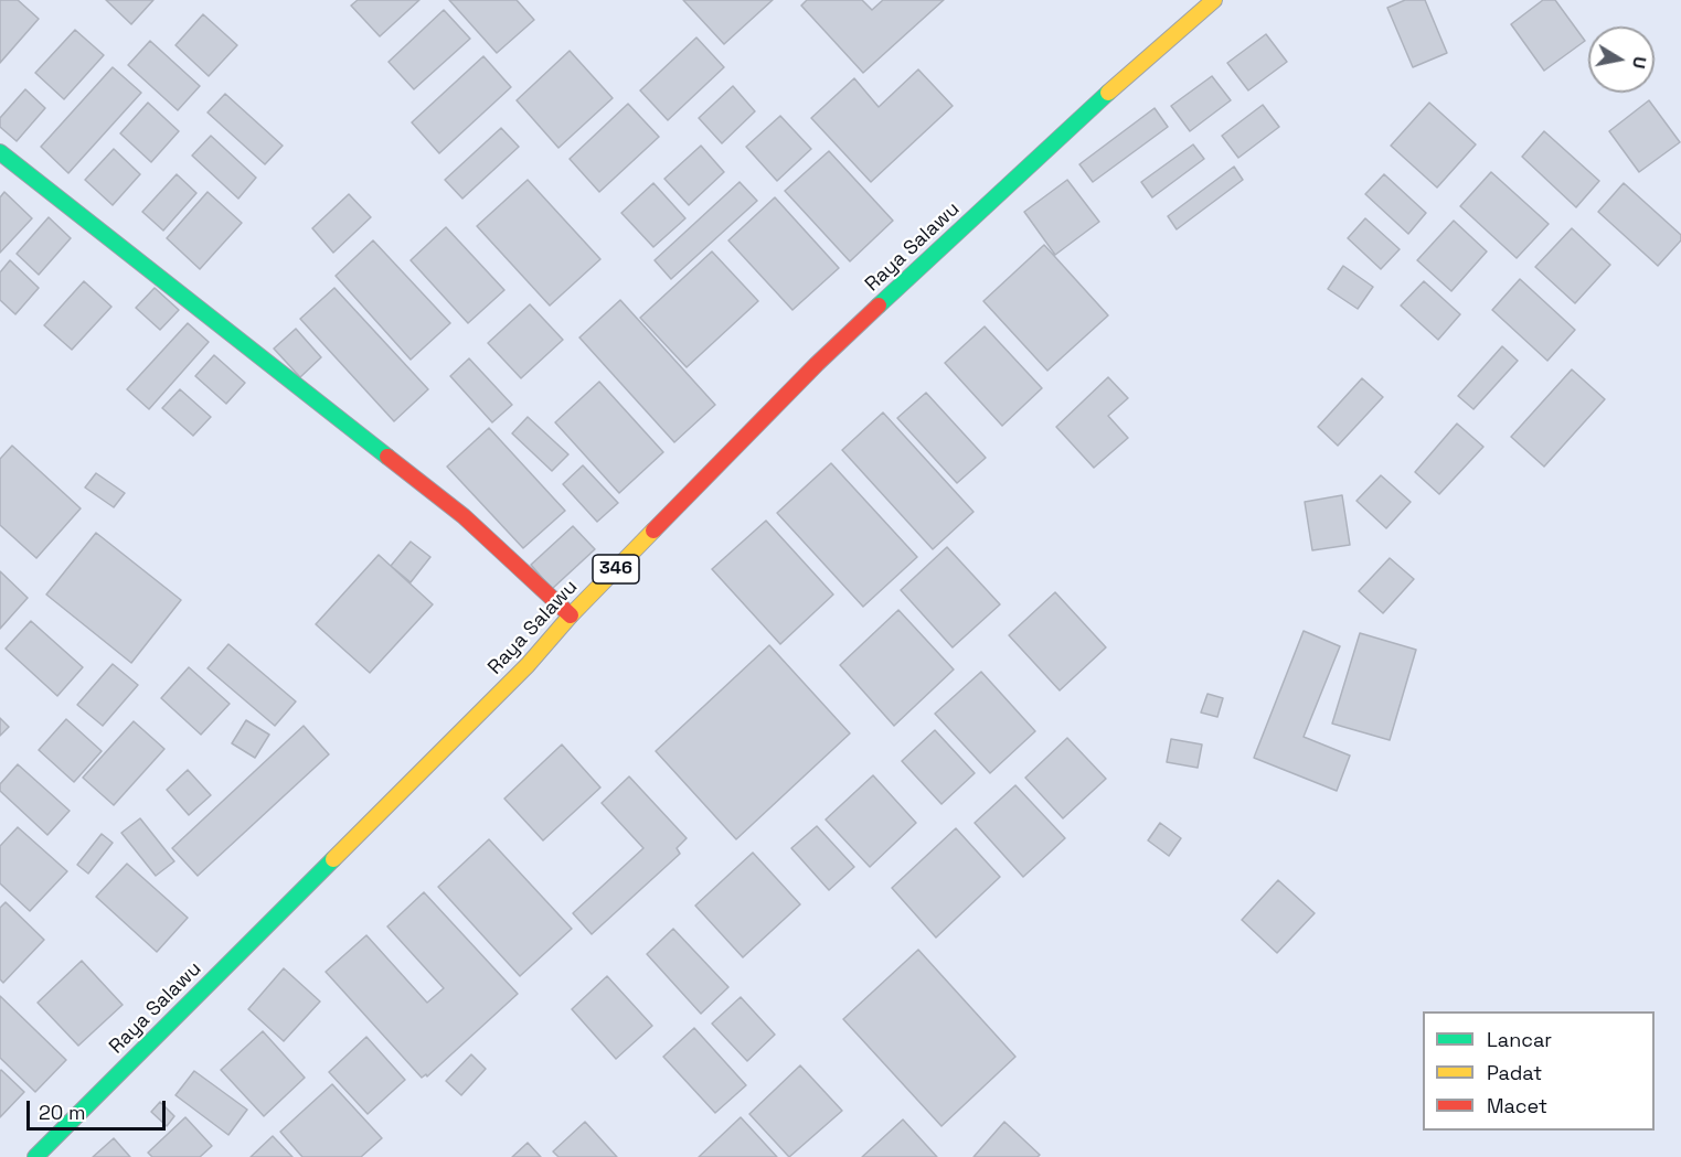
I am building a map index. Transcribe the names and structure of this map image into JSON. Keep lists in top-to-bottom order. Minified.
{"streets":{"main road":["Raya Salawu","346"]},"legend":["Lancar","Padat","Macet"],"scale_bar":"20 m","north":"right"}
